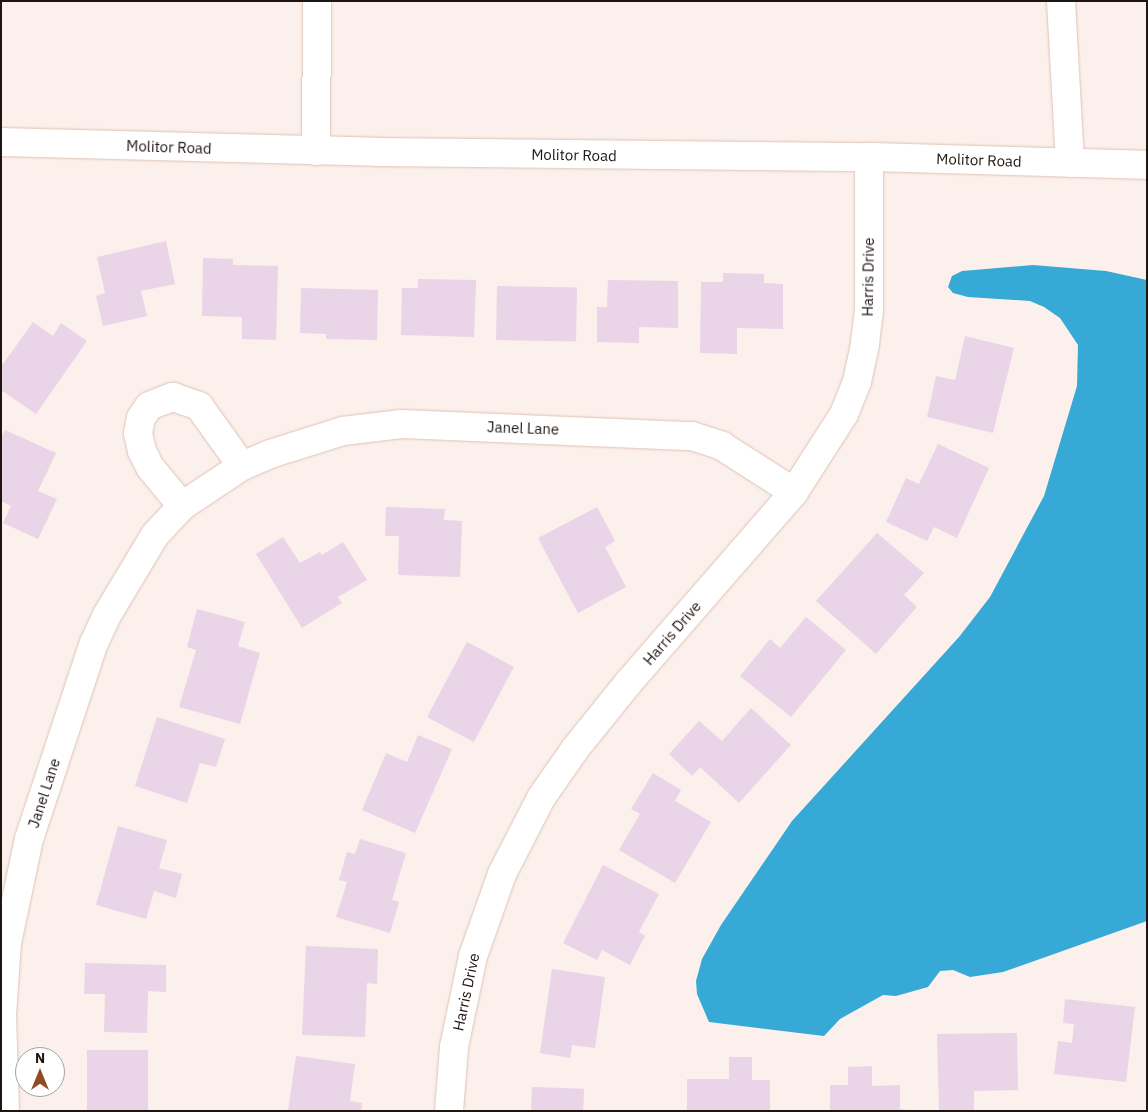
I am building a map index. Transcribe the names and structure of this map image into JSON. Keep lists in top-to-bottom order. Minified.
{"streets":{"street":["Molitor Road","Harris Drive","Janel Lane"]},"crossings":[["Molitor Road","Harris Drive"],["Harris Drive","Janel Lane"]],"north":"top"}
